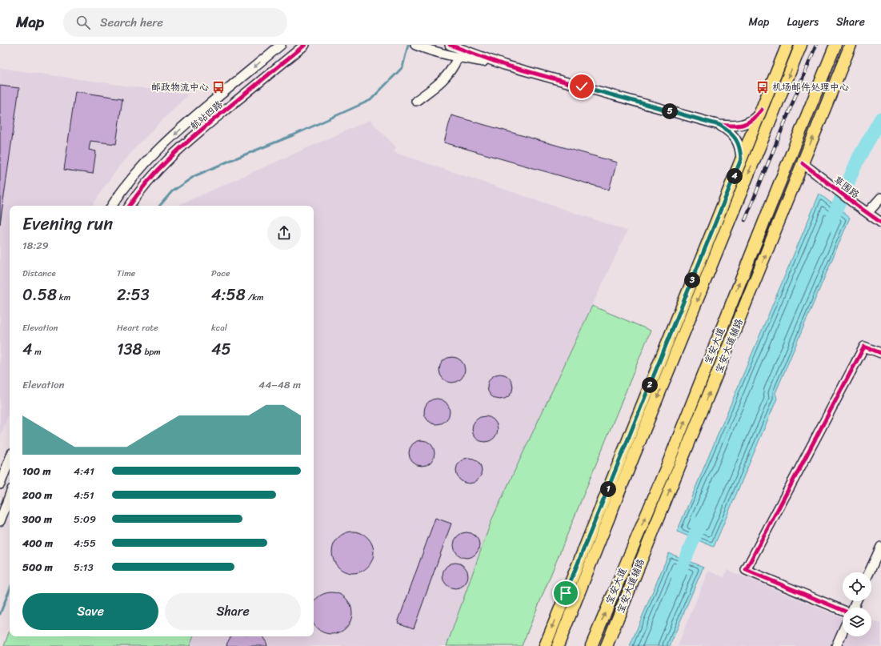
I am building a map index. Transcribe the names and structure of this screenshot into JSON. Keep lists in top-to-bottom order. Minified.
{"streets":{"main road":["宝安大道","宝安大道辅路"],"street":["航站四路","草围路"]},"crossings":[["草围路","宝安大道辅路"]],"places":{"bus stop":["邮政物流中心","机场邮件处理中心"]},"page":{"header":"Map","search":"Search here","nav":["Map","Layers","Share"],"pins":["5","4","3","2","1"],"heading":["Evening run","18:29"],"stats":[["Distance","0.58 km"],["Time","2:53"],["Pace","4:58 /km"],["Elevation","4 m"],["Heart rate","138 bpm"],["kcal","45"]],"chart":["Elevation","44–48 m"],"list":[{"name":"100 m","note":"4:41"},{"name":"200 m","note":"4:51"},{"name":"300 m","note":"5:09"},{"name":"400 m","note":"4:55"},{"name":"500 m","note":"5:13"}],"buttons":["Save","Share"]}}
